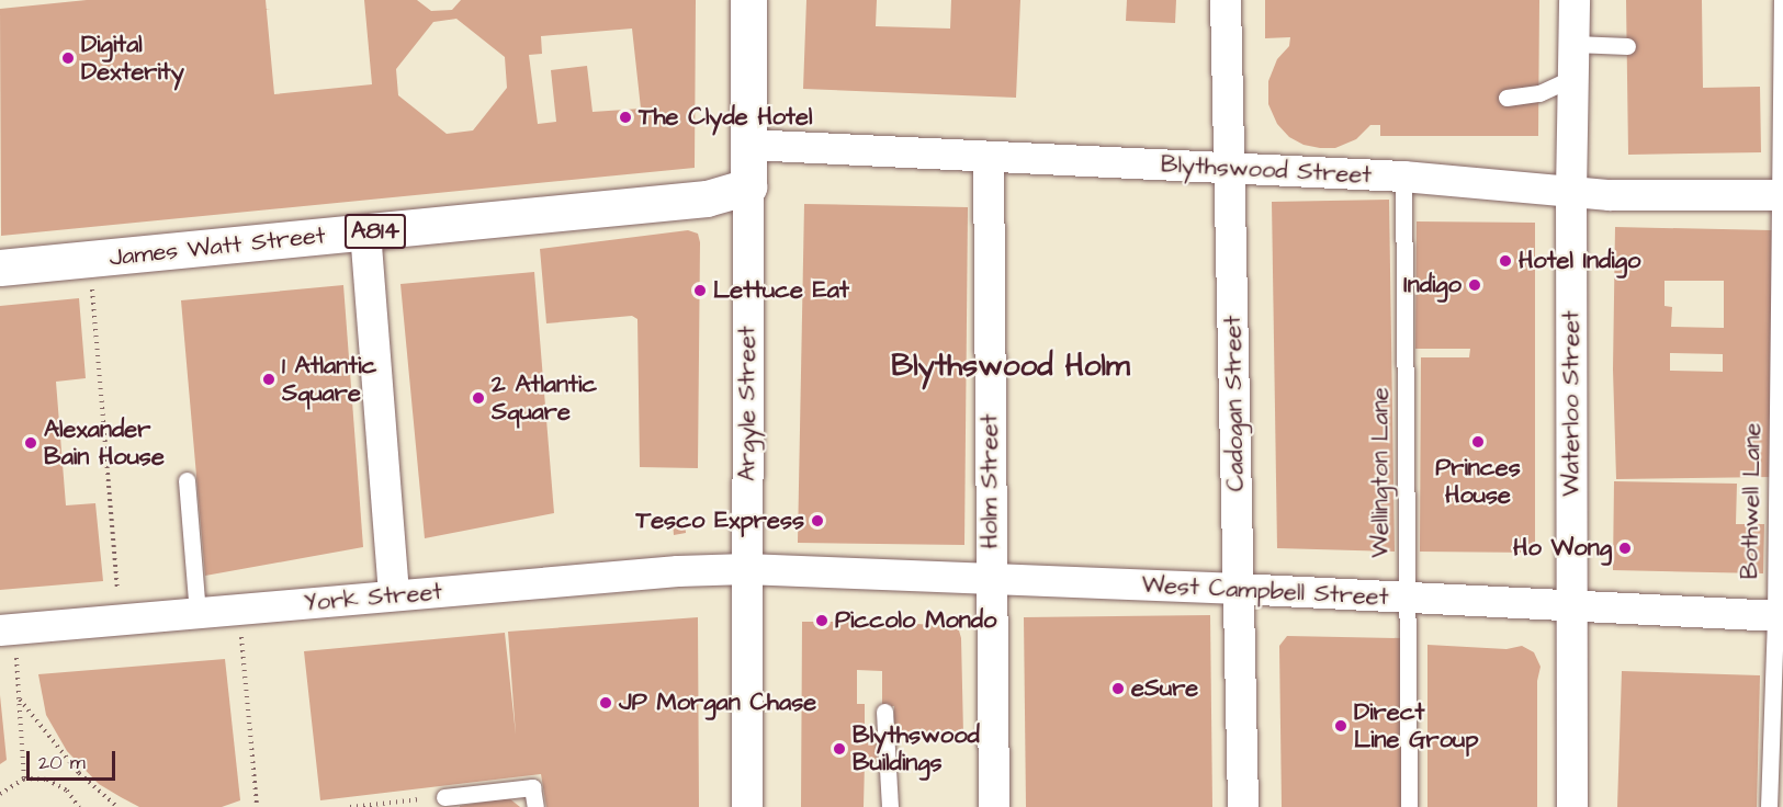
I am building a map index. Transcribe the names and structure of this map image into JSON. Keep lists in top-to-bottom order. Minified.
{"streets":{"main road":["A814","James Watt Street","Argyle Street"],"street":["Blythswood Street","Cadogan Street","Waterloo Street","Holm Street","West Campbell Street","York Street"],"lane":["Wellington Lane","Bothwell Lane"]},"crossings":[["Blythswood Street","Argyle Street"],["Blythswood Street","Cadogan Street"],["Blythswood Street","Waterloo Street"],["Blythswood Street","Wellington Lane"],["Blythswood Street","Holm Street"],["Blythswood Street","Bothwell Lane"],["James Watt Street","Argyle Street"],["Argyle Street","West Campbell Street"],["Argyle Street","York Street"],["Cadogan Street","West Campbell Street"],["Waterloo Street","West Campbell Street"],["Wellington Lane","West Campbell Street"],["Holm Street","West Campbell Street"],["Bothwell Lane","West Campbell Street"],["West Campbell Street","York Street"]],"districts":["Blythswood Holm"],"places":["Digital Dexterity","The Clyde Hotel","Hotel Indigo","Indigo","Lettuce Eat","1 Atlantic Square","2 Atlantic Square","Princes House","Alexander Bain House","Tesco Express","Ho Wong","Piccolo Mondo","eSure","JP Morgan Chase","Direct Line Group","Blythswood Buildings"],"scale_bar":"20 m"}
